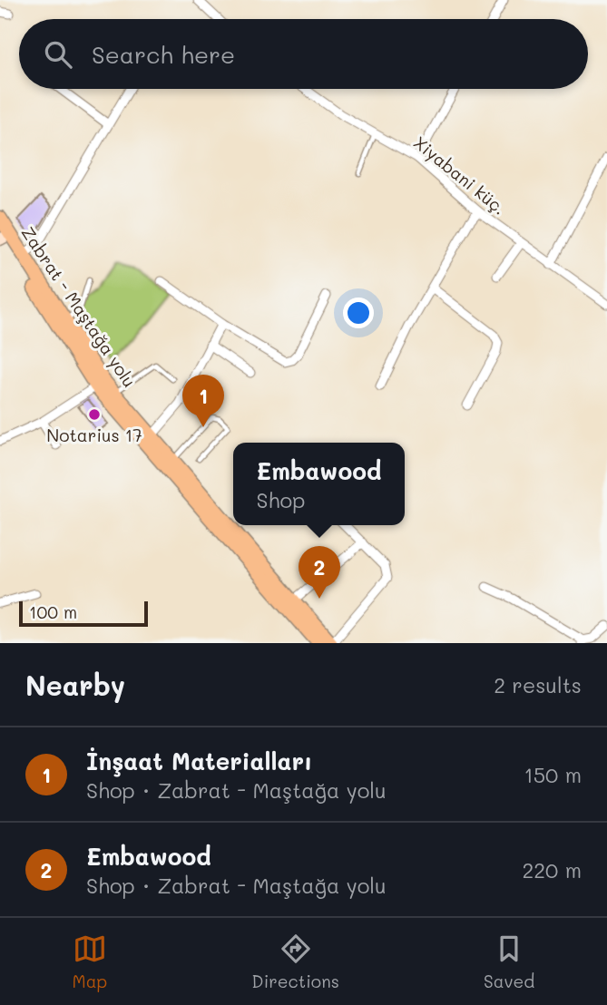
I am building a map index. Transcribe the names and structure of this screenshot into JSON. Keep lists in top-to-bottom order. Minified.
{"streets":{"main road":["Zabrat - Maştağa yolu"],"street":["Xiyabani küç."]},"places":["Notarius 17"],"scale_bar":"100 m","page":{"search":"Search here","pins":["1","2"],"popup":["Embawood","Shop"],"scale":"100 m","heading":["Nearby","2 results"],"list":[{"mark":"1","name":"İnşaat Materialları","note":"Shop · Zabrat - Maştağa yolu","value":"150 m"},{"mark":"2","name":"Embawood","note":"Shop · Zabrat - Maştağa yolu","value":"220 m"}],"nav":["Map","Directions","Saved"]}}
